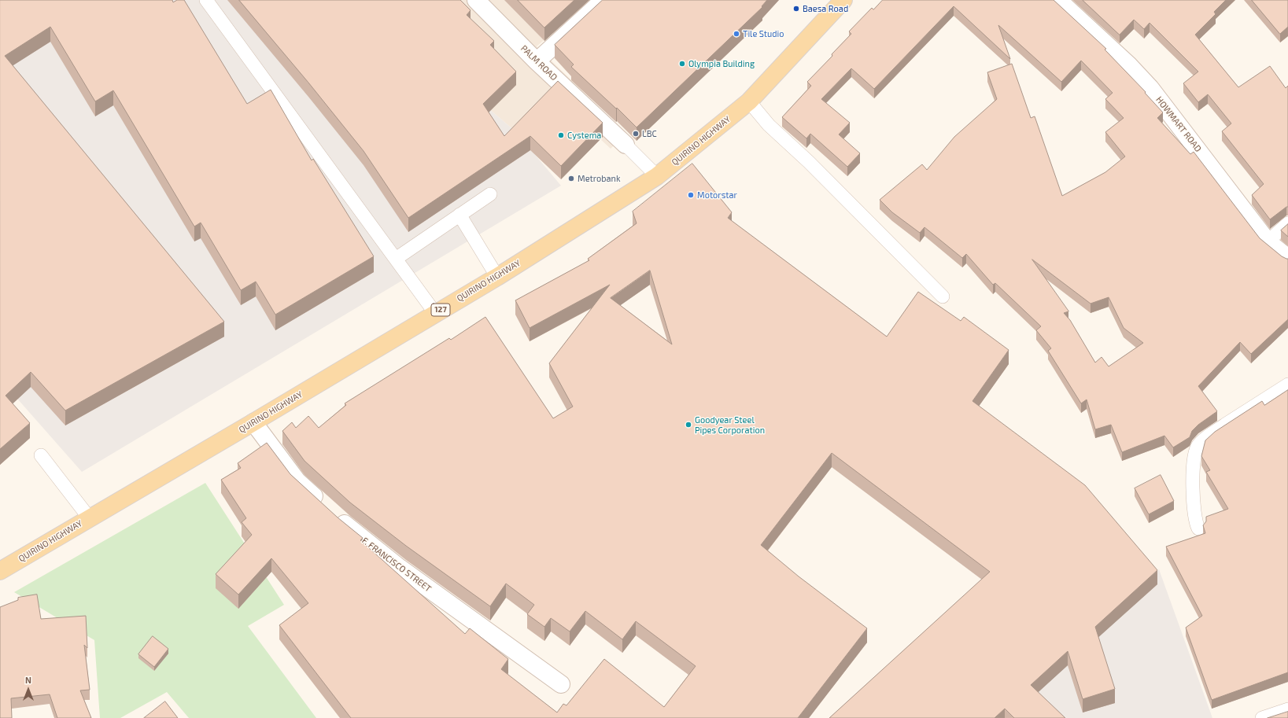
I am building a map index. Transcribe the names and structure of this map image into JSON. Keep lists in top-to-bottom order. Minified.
{"streets":{"main road":["QUIRINO HIGHWAY","127"],"street":["PALM ROAD","HOWMART ROAD","F. FRANCISCO STREET"]},"crossings":[["PALM ROAD","QUIRINO HIGHWAY"],["QUIRINO HIGHWAY","F. FRANCISCO STREET"]],"places":["Baesa Road","Tile Studio","Olympia Building","LBC","Cystema","Metrobank","Motorstar","Goodyear Steel Pipes Corporation"],"north":"top"}
